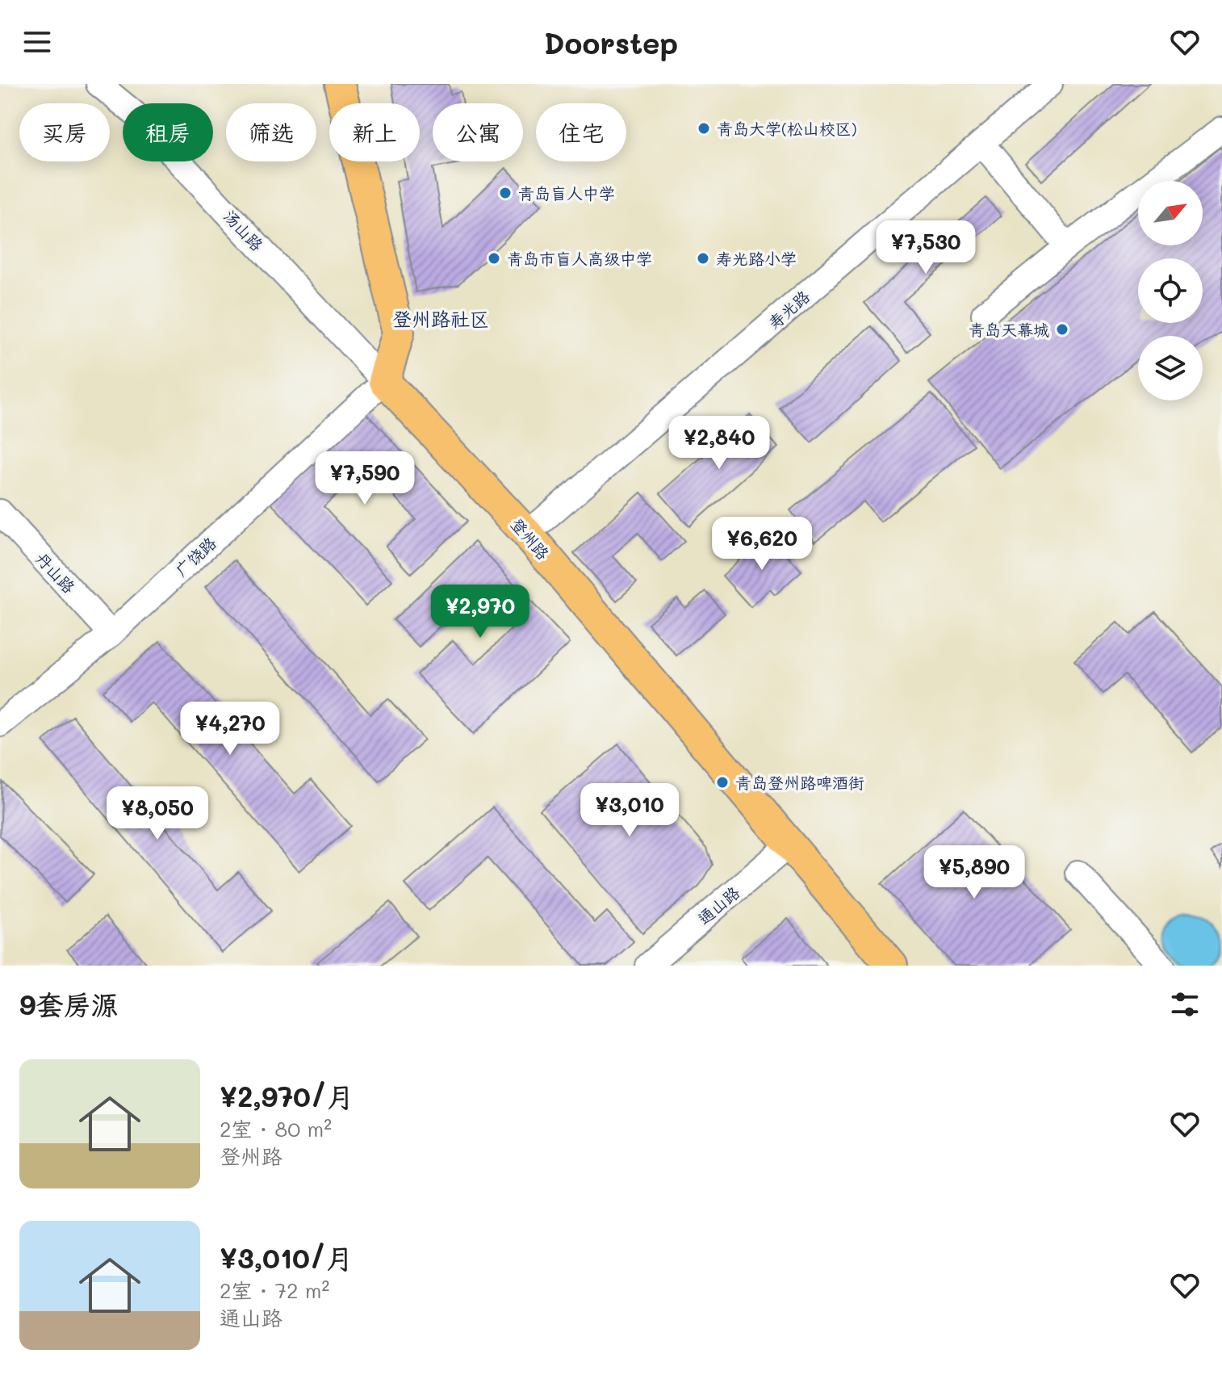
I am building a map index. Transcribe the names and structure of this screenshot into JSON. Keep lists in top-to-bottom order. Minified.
{"streets":{"main road":["登州路"],"street":["汤山路","寿光路","广饶路","丹山路","通山路"]},"crossings":[["汤山路","登州路"],["汤山路","广饶路"],["寿光路","登州路"],["登州路","广饶路"],["登州路","通山路"],["广饶路","丹山路"]],"districts":["登州路社区"],"places":["青岛大学(松山校区)","青岛盲人中学","青岛市盲人高级中学","寿光路小学","青岛天幕城","青岛登州路啤酒街"],"north":"top right","page":{"header":"Doorstep","chip":["买房","租房","筛选","新上","公寓","住宅"],"price":["¥7,530","¥2,840","¥7,590","¥6,620","¥2,970","¥4,270","¥3,010","¥8,050","¥5,890"],"heading":"9套房源","list":[{"name":"¥2,970/月","note":"2室 · 80 m² · 登州路"},{"name":"¥3,010/月","note":"2室 · 72 m² · 通山路"}]}}
